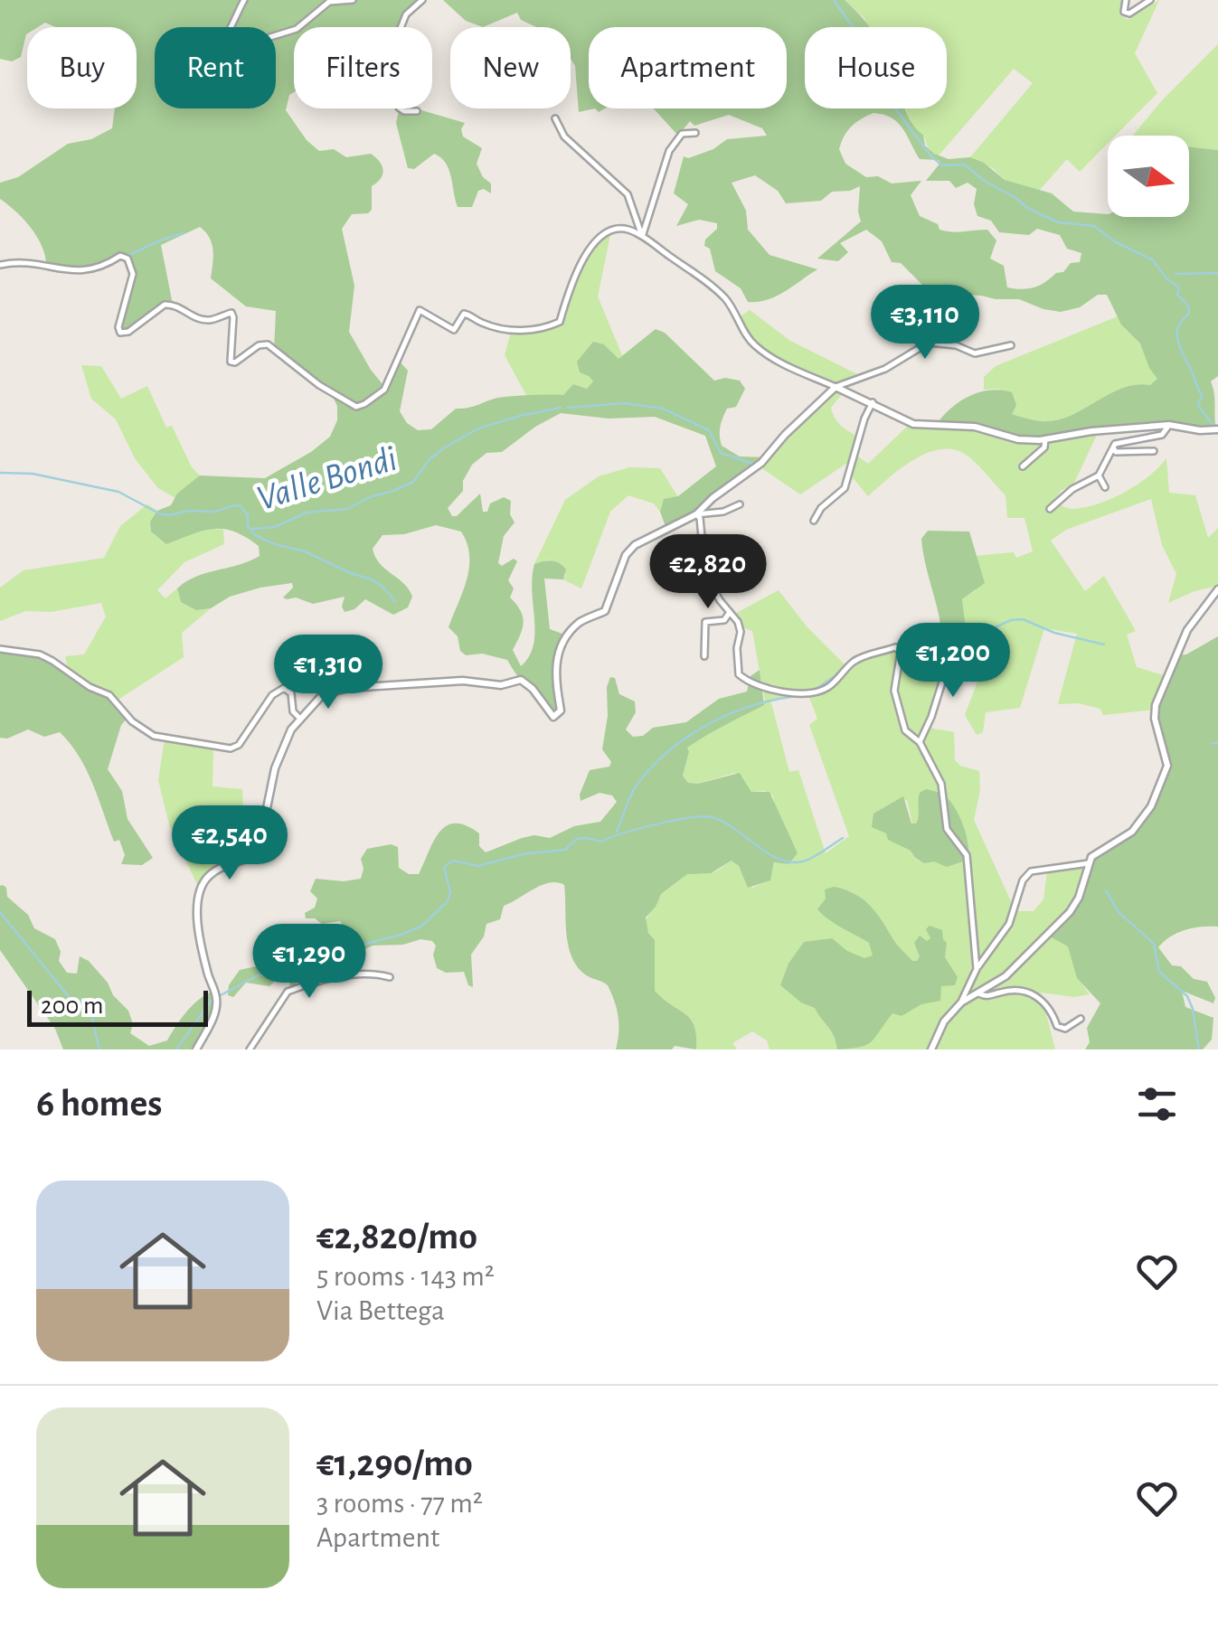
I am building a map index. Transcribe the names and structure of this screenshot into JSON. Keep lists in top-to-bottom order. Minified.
{"water":["Valle Bondi"],"scale_bar":"200 m","north":"right","page":{"chip":["Buy","Rent","Filters","New","Apartment","House"],"price":["€3,110","€2,820","€1,200","€1,310","€2,540","€1,290"],"scale":"200 m","heading":"6 homes","list":[{"name":"€2,820/mo","note":"5 rooms · 143 m² · Via Bettega"},{"name":"€1,290/mo","note":"3 rooms · 77 m² · Apartment"}]}}
